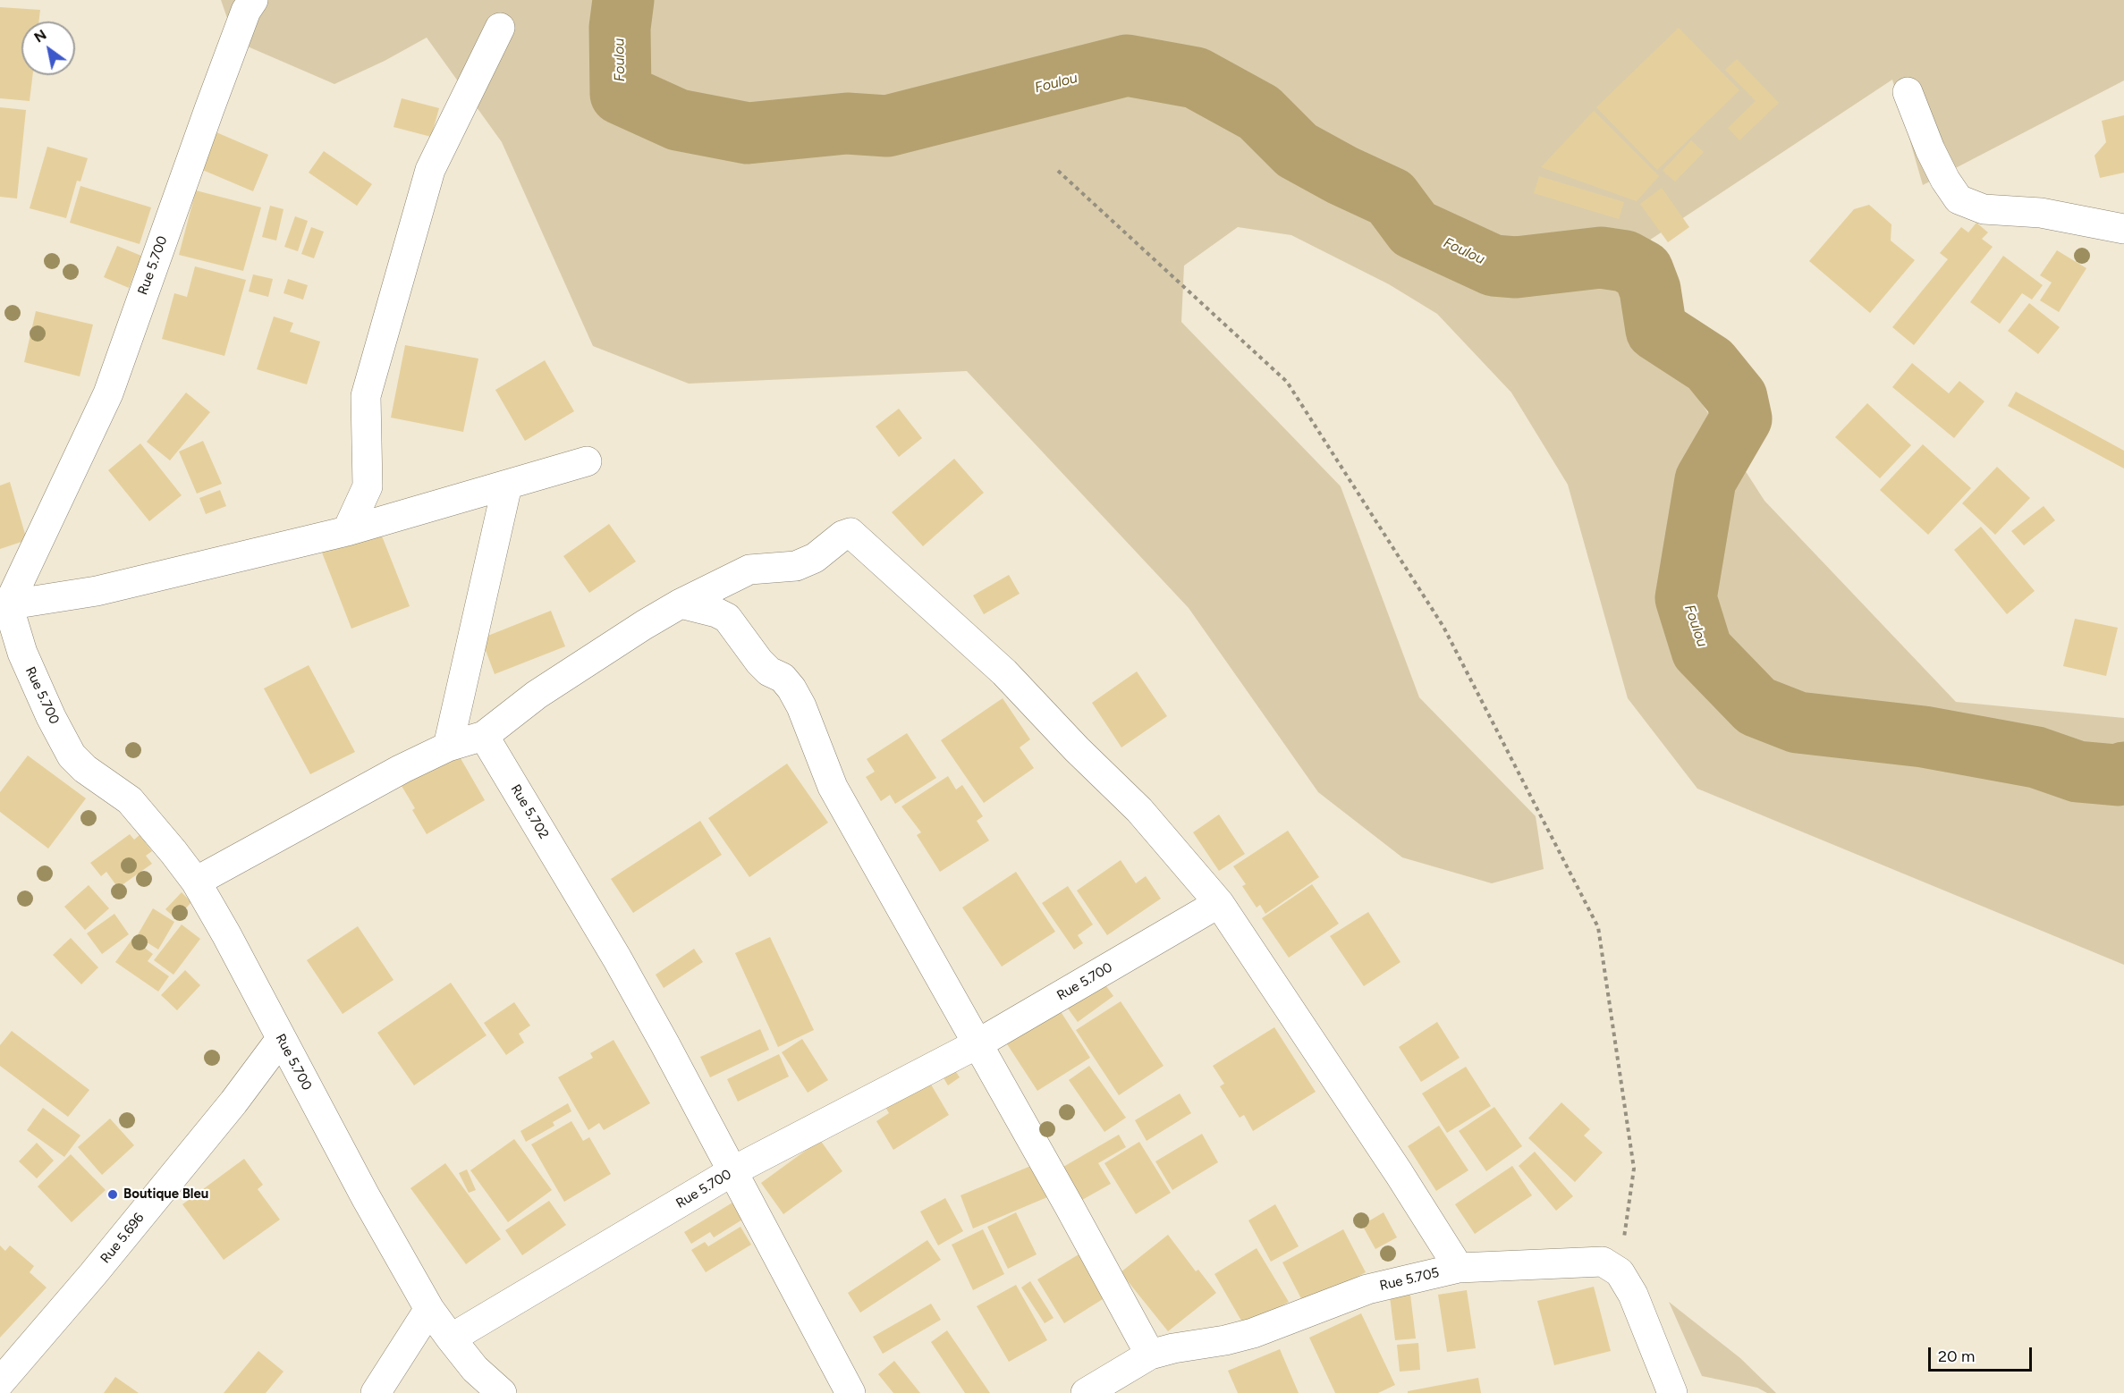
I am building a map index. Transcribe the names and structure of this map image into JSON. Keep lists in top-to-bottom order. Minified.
{"streets":{"street":["Rue 5.700","Rue 5.702","Rue 5.696","Rue 5.705"]},"crossings":[["Rue 5.700","Rue 5.702"],["Rue 5.700","Rue 5.696"]],"water":["Foulou"],"places":["Boutique Bleu"],"scale_bar":"20 m","north":"top left"}
